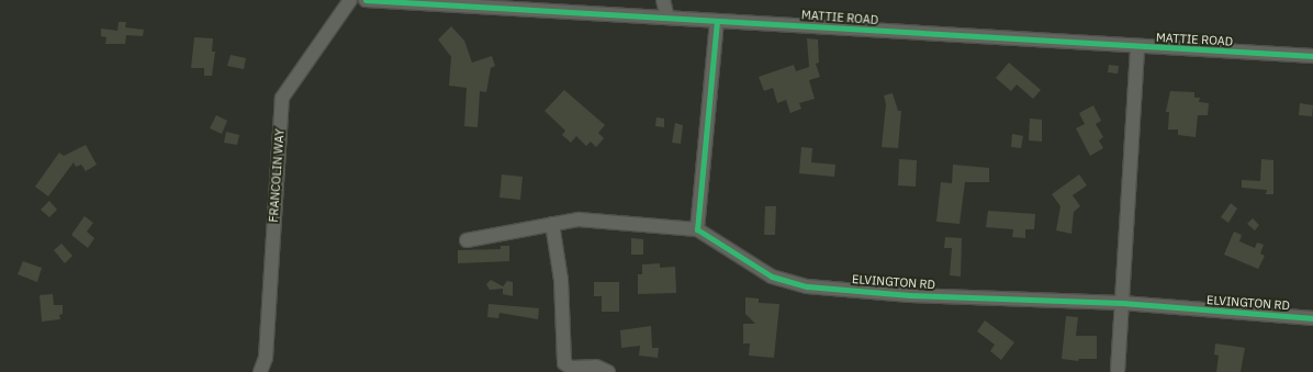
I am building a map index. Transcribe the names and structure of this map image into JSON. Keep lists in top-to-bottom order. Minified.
{"streets":{"street":["MATTIE ROAD","FRANCOLIN WAY","ELVINGTON RD"]}}
